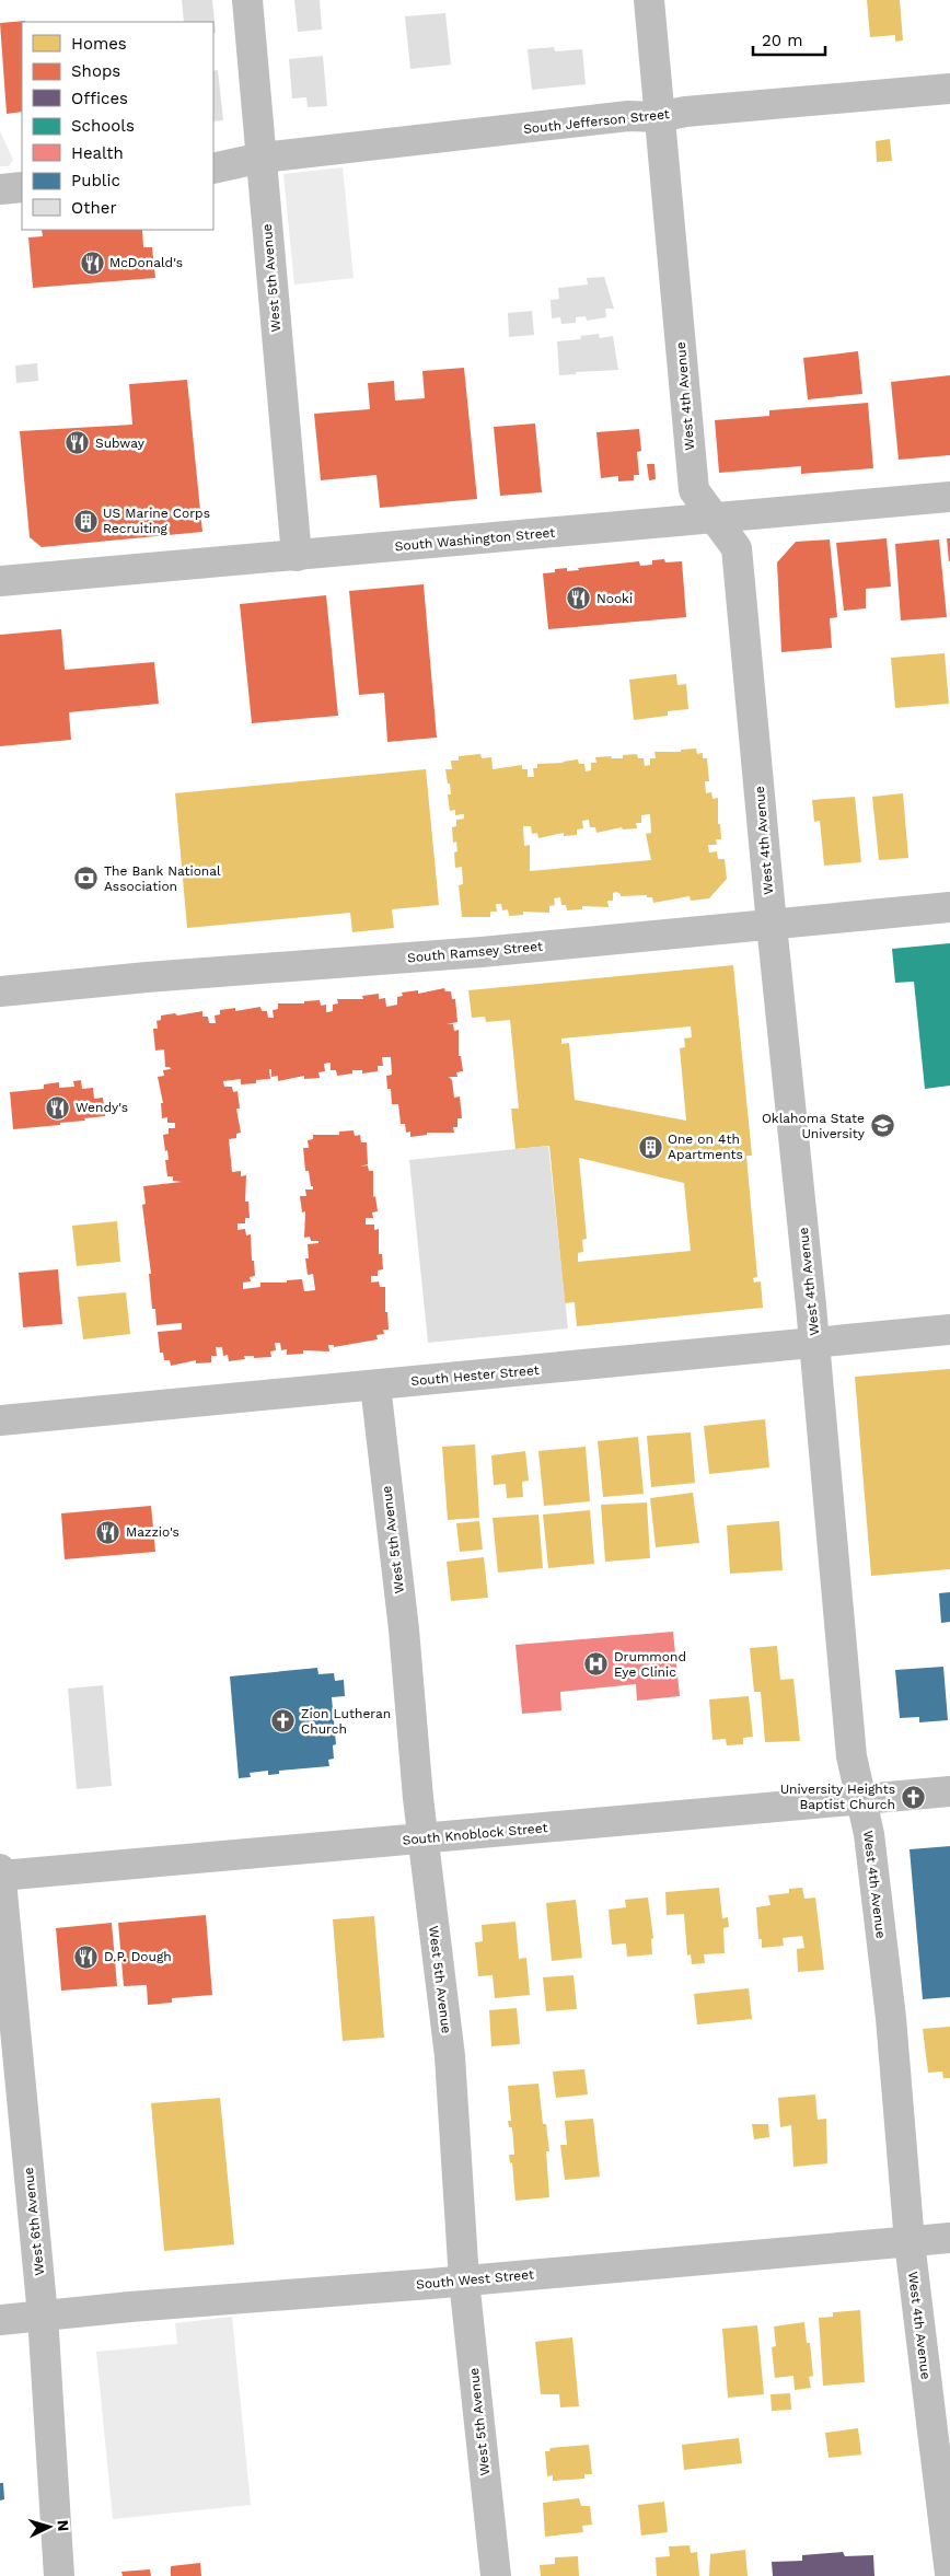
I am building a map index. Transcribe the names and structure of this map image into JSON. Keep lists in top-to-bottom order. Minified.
{"streets":{"main road":["South Jefferson Street","West 5th Avenue","West 4th Avenue","South Washington Street","South Ramsey Street","South Hester Street","South Knoblock Street","West 6th Avenue","South West Street"]},"crossings":[["South Jefferson Street","West 5th Avenue"],["South Jefferson Street","West 4th Avenue"],["West 5th Avenue","South Washington Street"],["West 5th Avenue","South Hester Street"],["West 5th Avenue","South Knoblock Street"],["West 5th Avenue","South West Street"],["West 4th Avenue","South Washington Street"],["West 4th Avenue","South Ramsey Street"],["West 4th Avenue","South Hester Street"],["West 4th Avenue","South Knoblock Street"],["West 4th Avenue","South West Street"],["South Knoblock Street","West 6th Avenue"],["West 6th Avenue","South West Street"]],"places":{"restaurant":["McDonald's","Subway","Nooki","Wendy's","Mazzio's","D.P. Dough"],"building":["US Marine Corps Recruiting","One on 4th Apartments"],"bank":["The Bank National Association"],"school or university":["Oklahoma State University"],"hospital":["Drummond Eye Clinic"],"church":["Zion Lutheran Church","University Heights Baptist Church"]},"legend":["Homes","Shops","Offices","Schools","Health","Public","Other"],"scale_bar":"20 m","north":"right"}
